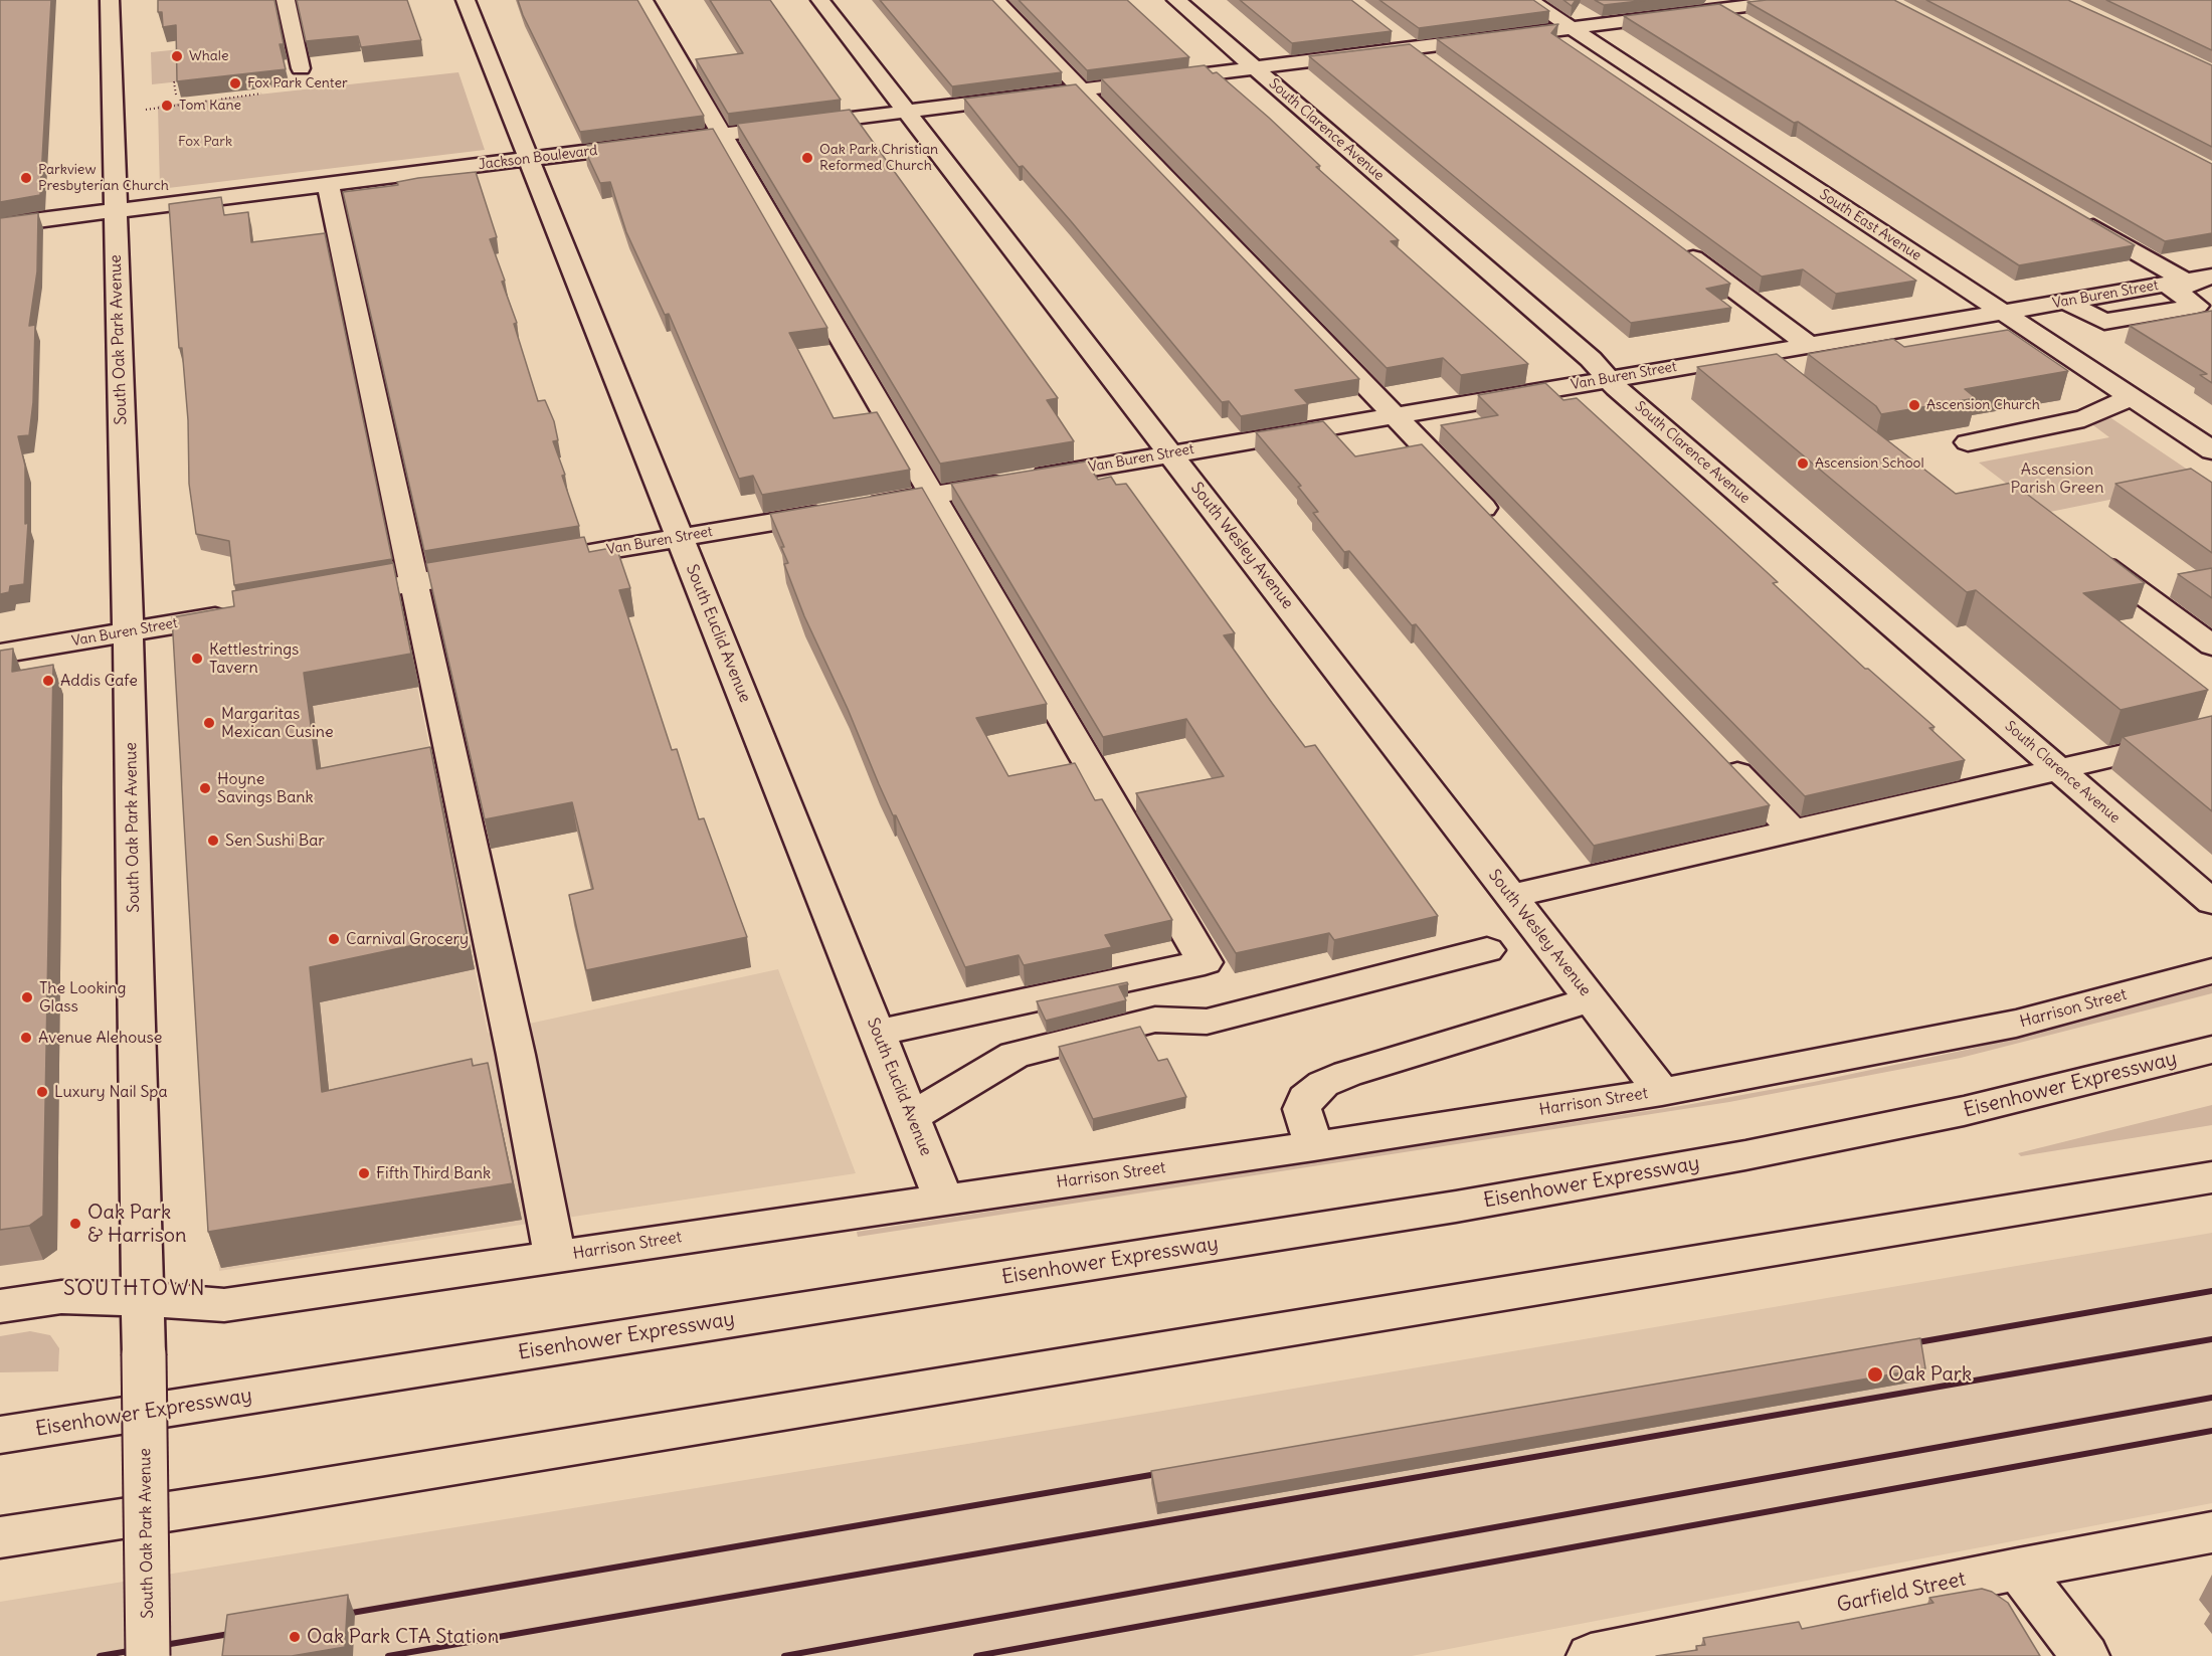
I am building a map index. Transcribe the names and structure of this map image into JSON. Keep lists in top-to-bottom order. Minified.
{"streets":{"main road":["South Clarence Avenue","Jackson Boulevard","South East Avenue","Van Buren Street","South Oak Park Avenue","South Wesley Avenue","South Euclid Avenue","Harrison Street","Eisenhower Expressway","Garfield Street"]},"crossings":[["South Clarence Avenue","Jackson Boulevard"],["South Clarence Avenue","Van Buren Street"],["Jackson Boulevard","South East Avenue"],["Jackson Boulevard","South Oak Park Avenue"],["Jackson Boulevard","South Wesley Avenue"],["Jackson Boulevard","South Euclid Avenue"],["South East Avenue","Van Buren Street"],["Van Buren Street","South Oak Park Avenue"],["Van Buren Street","South Wesley Avenue"],["Van Buren Street","South Euclid Avenue"],["South Oak Park Avenue","Harrison Street"],["South Wesley Avenue","Harrison Street"],["South Euclid Avenue","Harrison Street"]],"districts":["SOUTHTOWN"],"parks":["Fox Park","Ascension Parish Green"],"places":["Whale","Fox Park Center","Tom Kane","Oak Park Christian Reformed Church","Parkview Presbyterian Church","Ascension Church","Ascension School","Kettlestrings Tavern","Addis Cafe","Margaritas Mexican Cusine","Hoyne Savings Bank","Sen Sushi Bar","Carnival Grocery","The Looking Glass","Avenue Alehouse","Luxury Nail Spa","Fifth Third Bank","Oak Park & Harrison","Oak Park","Oak Park CTA Station"]}
